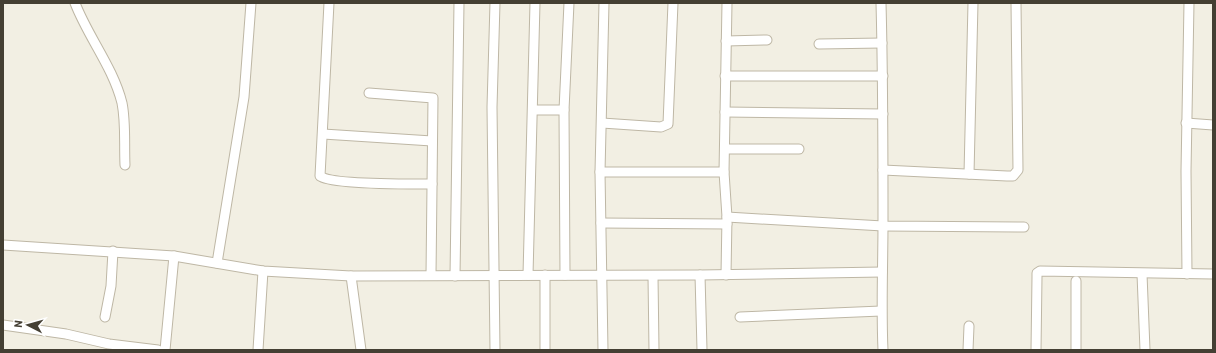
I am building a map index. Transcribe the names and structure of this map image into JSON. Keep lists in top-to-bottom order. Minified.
{"north":"left"}
